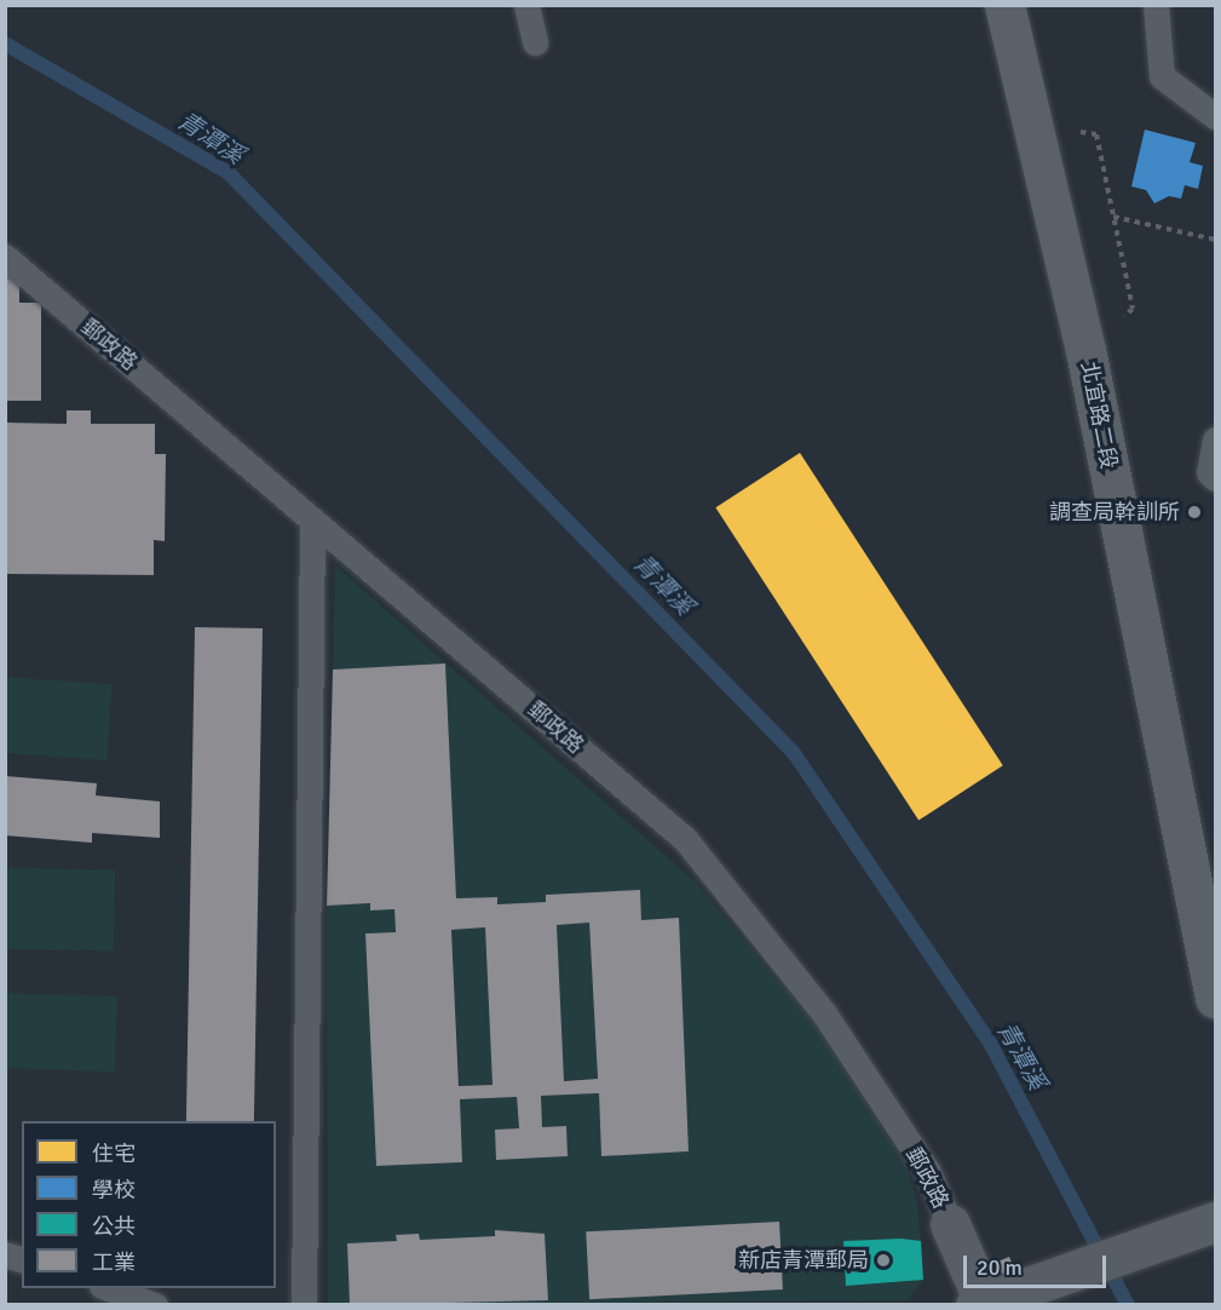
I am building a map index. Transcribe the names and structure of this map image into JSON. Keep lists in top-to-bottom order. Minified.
{"streets":{"main road":["北宜路二段"],"street":["郵政路"]},"water":["青潭溪"],"places":["調查局幹訓所","新店青潭郵局"],"legend":["住宅","學校","公共","工業"],"scale_bar":"20 m"}
